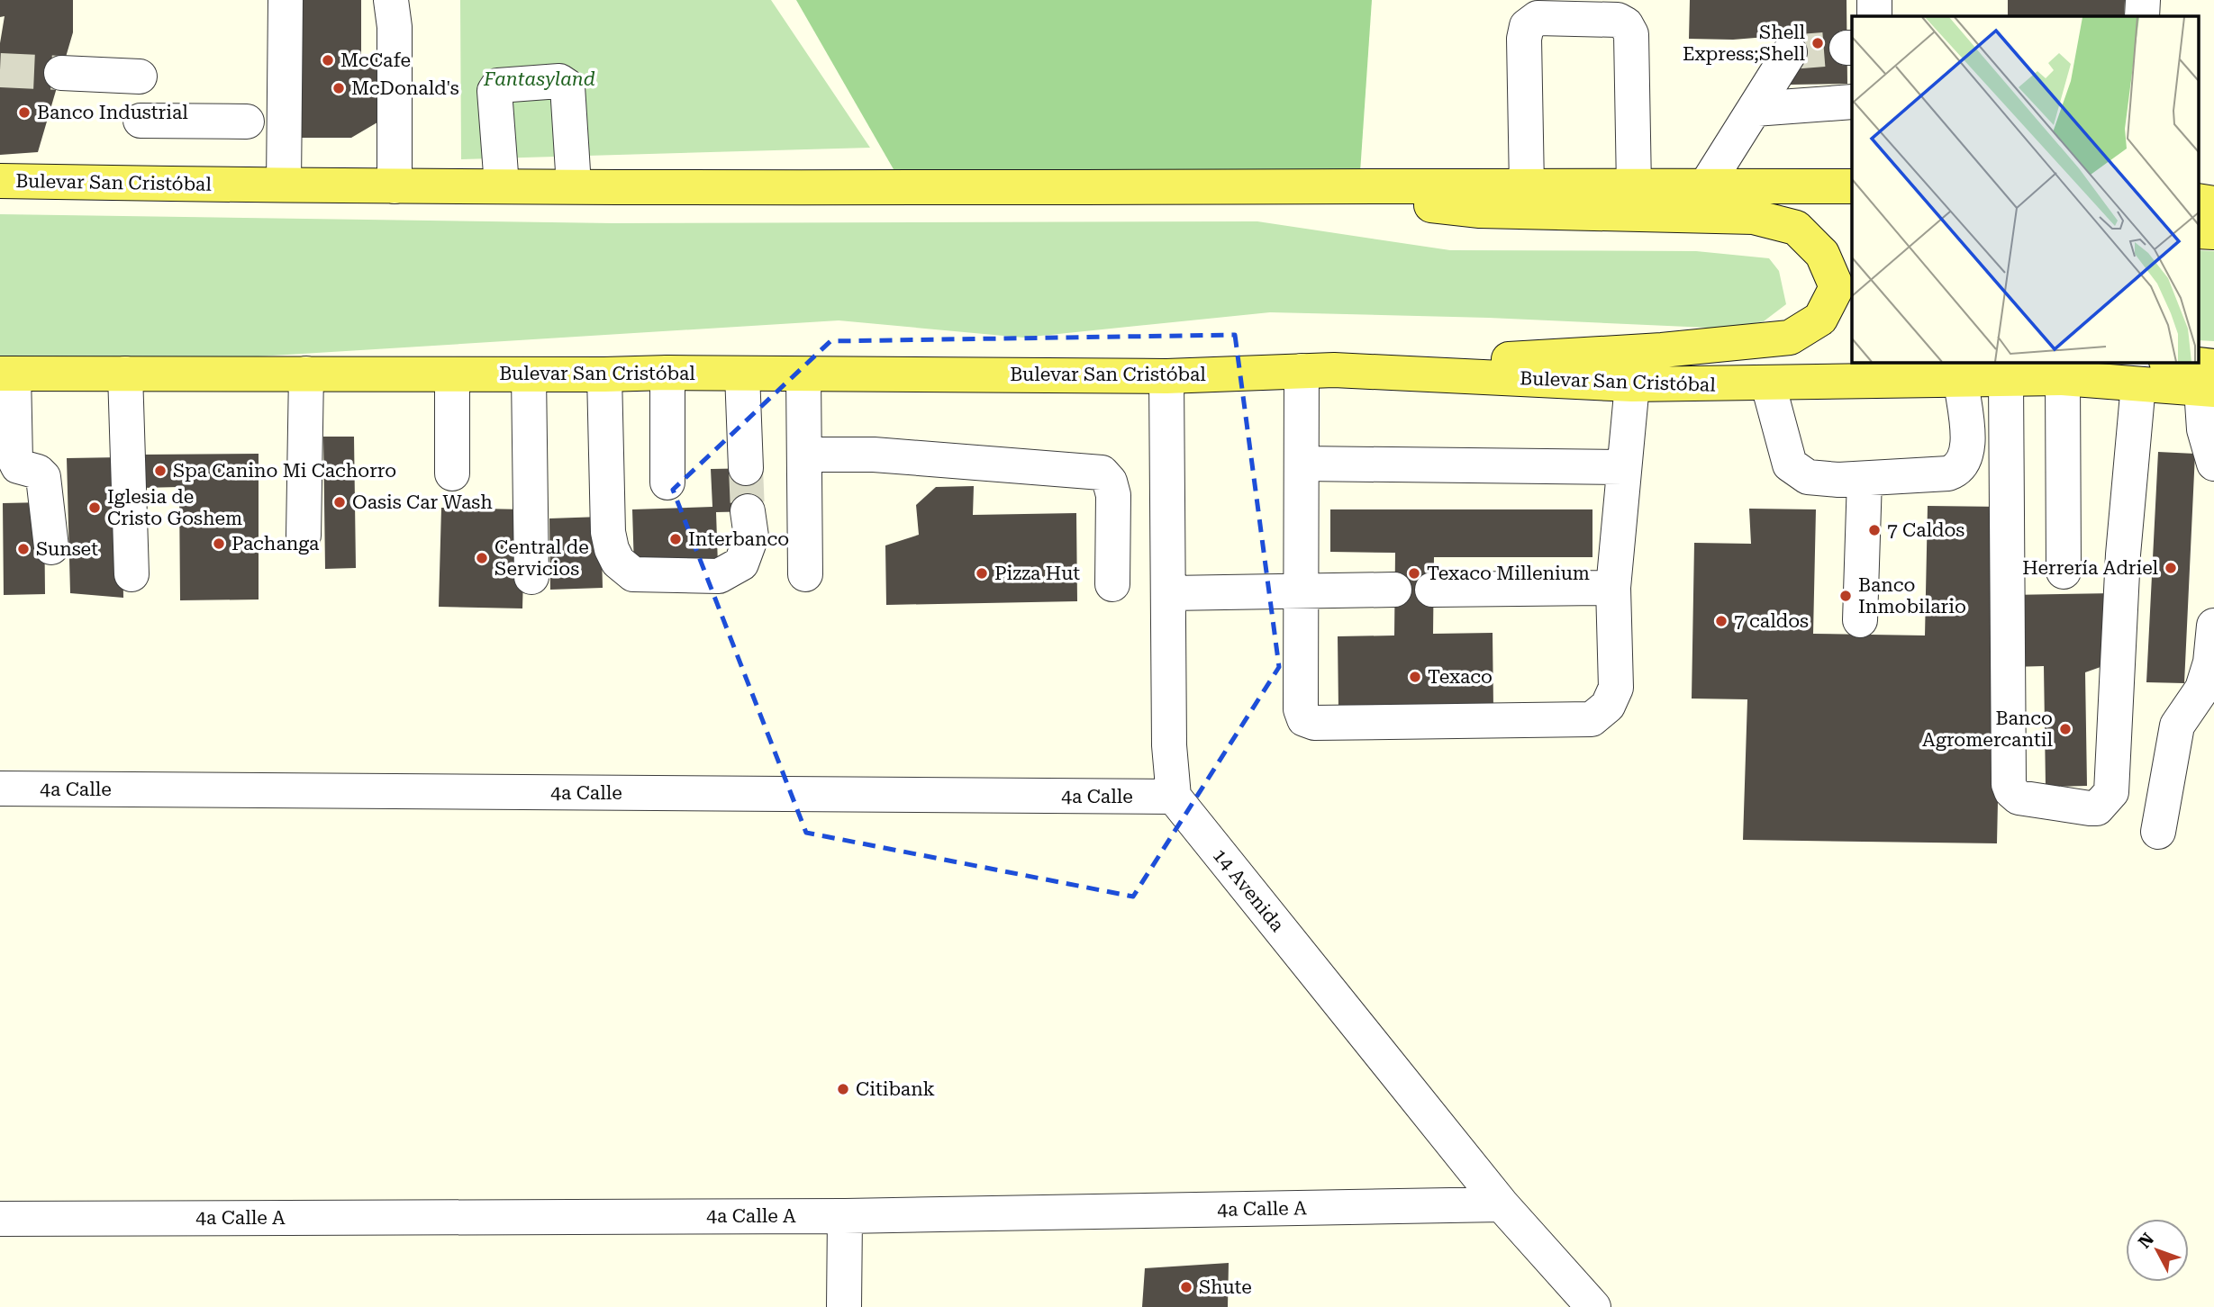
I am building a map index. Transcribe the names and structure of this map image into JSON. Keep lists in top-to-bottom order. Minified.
{"streets":{"main road":["Bulevar San Cristóbal"],"street":["4a Calle","14 Avenida","4a Calle A"]},"crossings":[["4a Calle","14 Avenida"],["14 Avenida","4a Calle A"]],"parks":["Fantasyland"],"places":["Shell Express;Shell","McCafe","McDonald's","Banco Industrial","Spa Canino Mi Cachorro","Oasis Car Wash","Iglesia de Cristo Goshem","7 Caldos","Interbanco","Pachanga","Sunset","Central de Servicios","Herrería Adriel","Pizza Hut","Texaco Millenium","Banco Inmobilario","7 caldos","Texaco","Banco Agromercantil","Citibank","Shute"],"north":"top left"}
